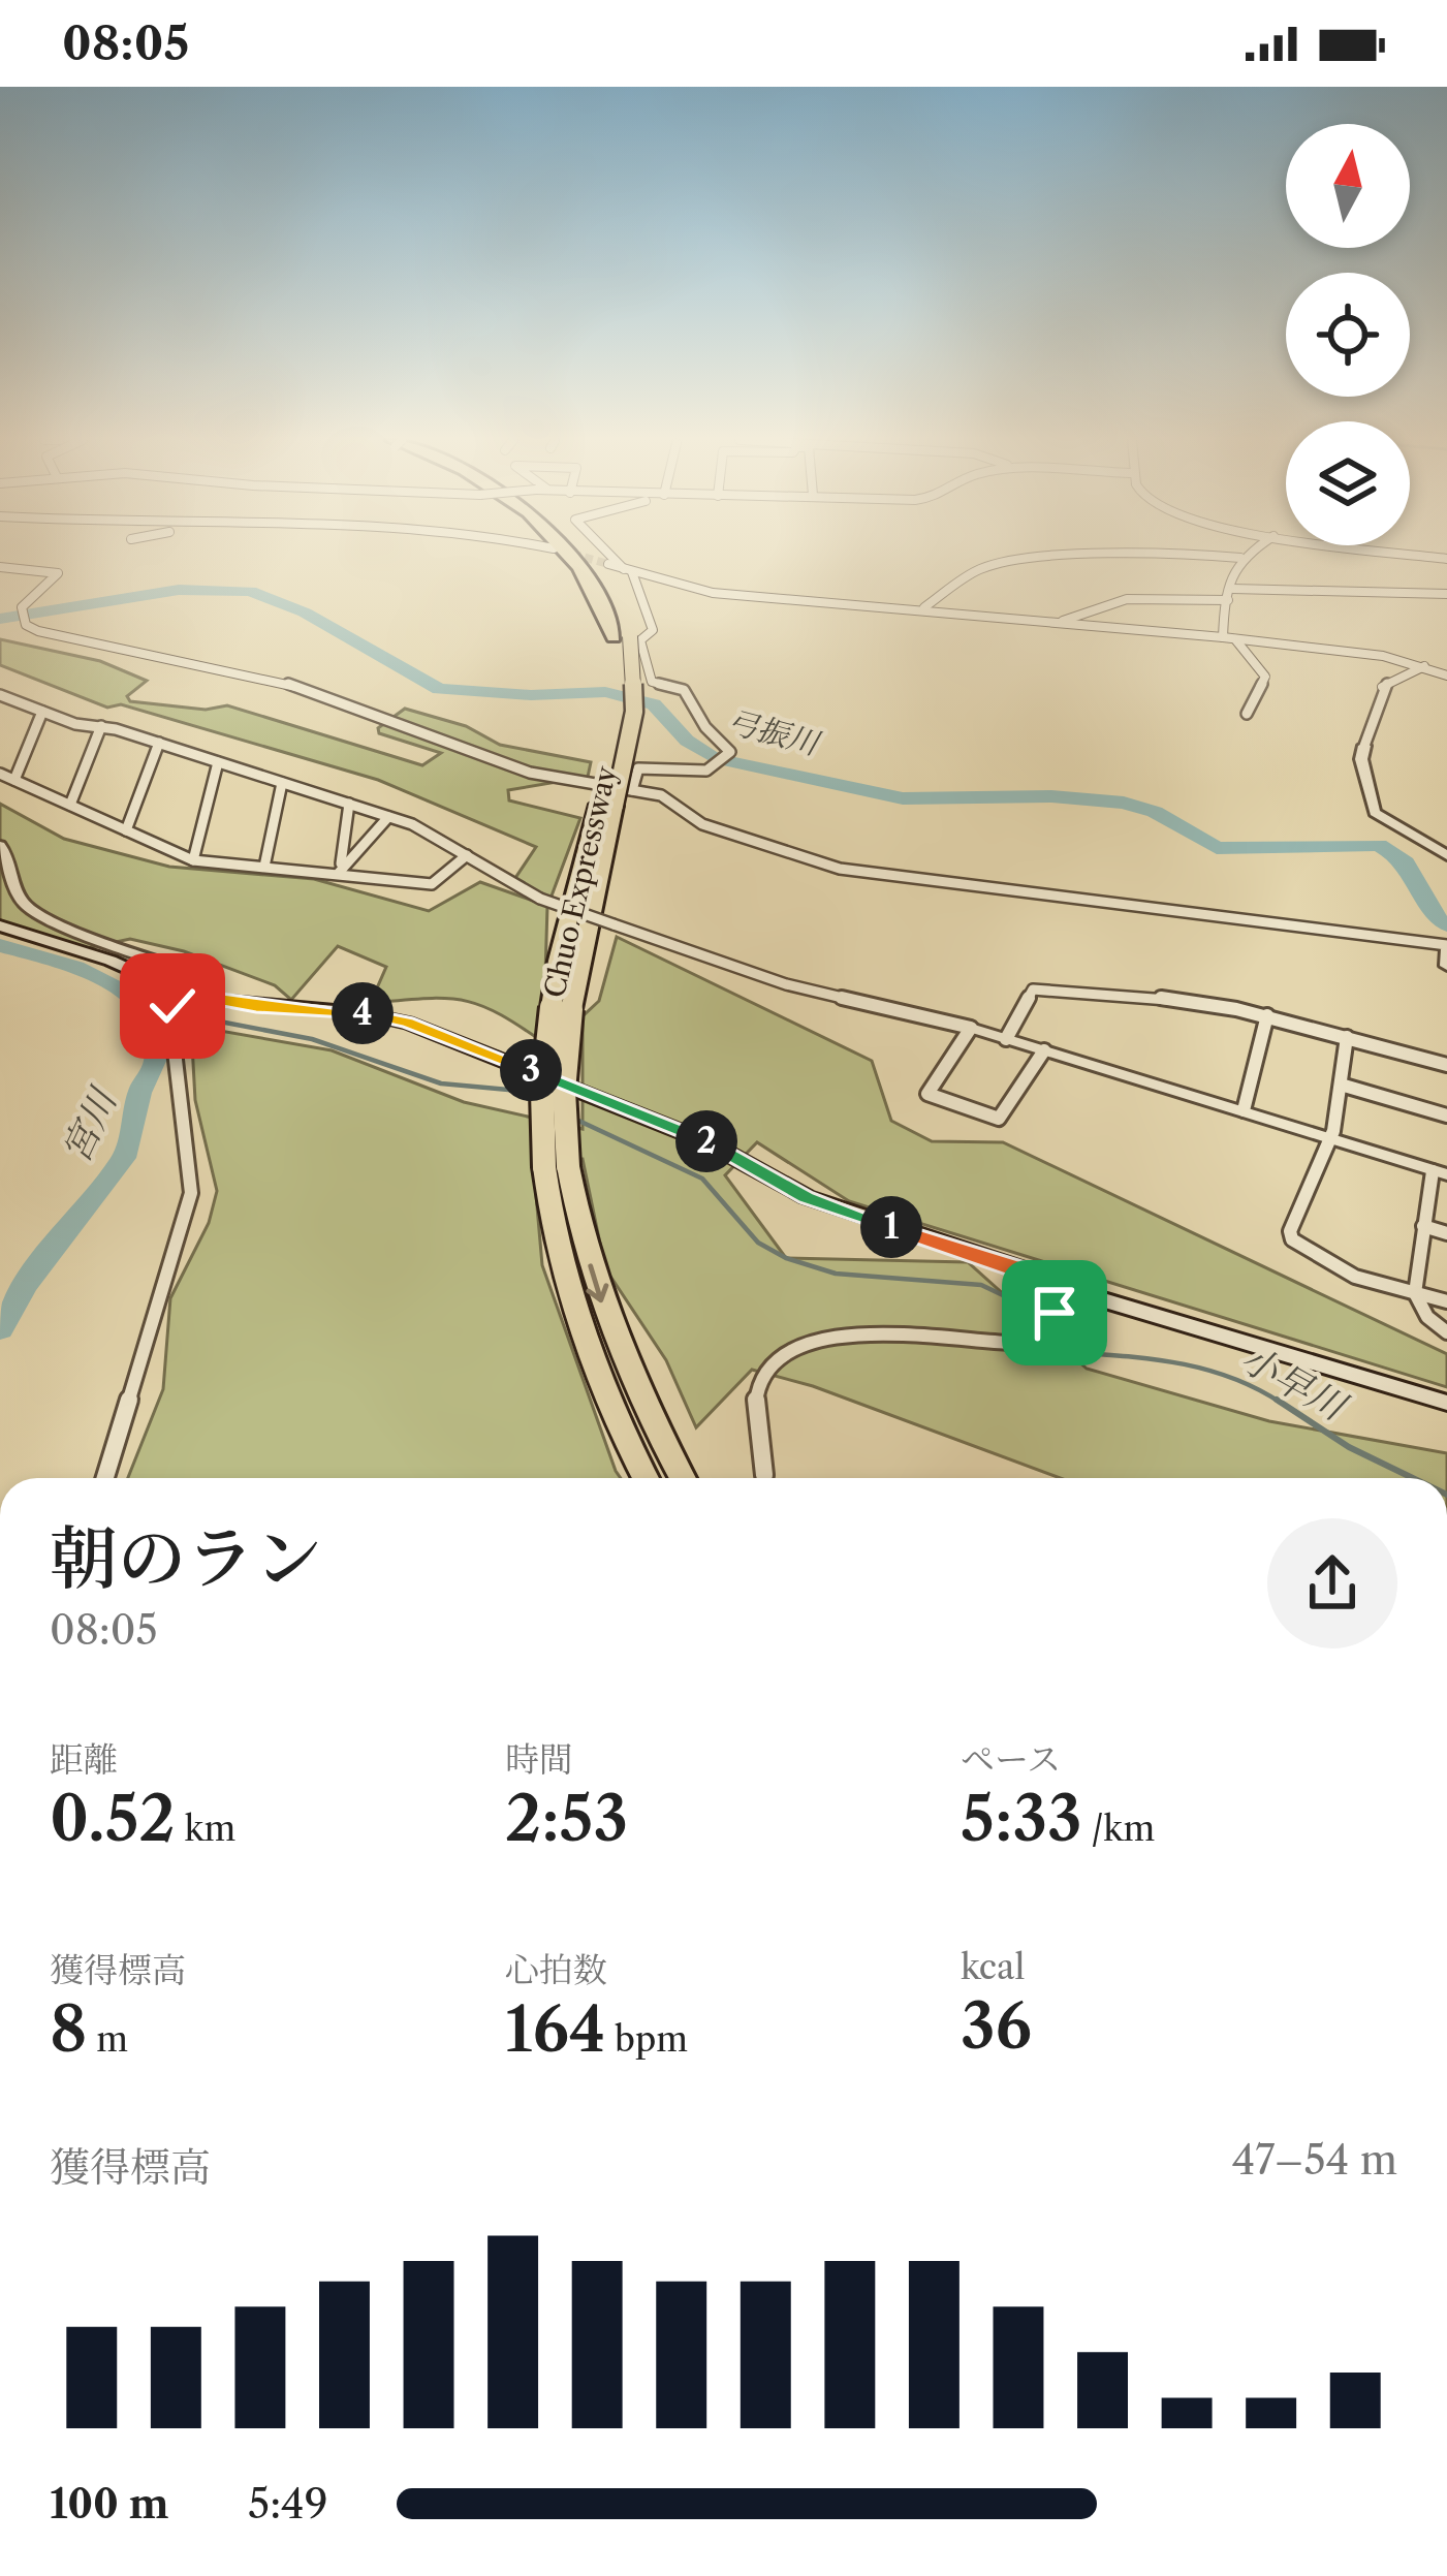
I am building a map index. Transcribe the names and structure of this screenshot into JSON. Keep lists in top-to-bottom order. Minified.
{"streets":{"highway":["Chuo Expressway"]},"water":["弓振川","宮川","小早川"],"north":"top","page":{"status":"08:05","pins":["4","3","2","1"],"heading":["朝のラン","08:05"],"stats":[["距離","0.52 km"],["時間","2:53"],["ペース","5:33 /km"],["獲得標高","8 m"],["心拍数","164 bpm"],["kcal","36"]],"chart":["獲得標高","47–54 m"],"list":[{"name":"100 m","note":"5:49"}]}}
